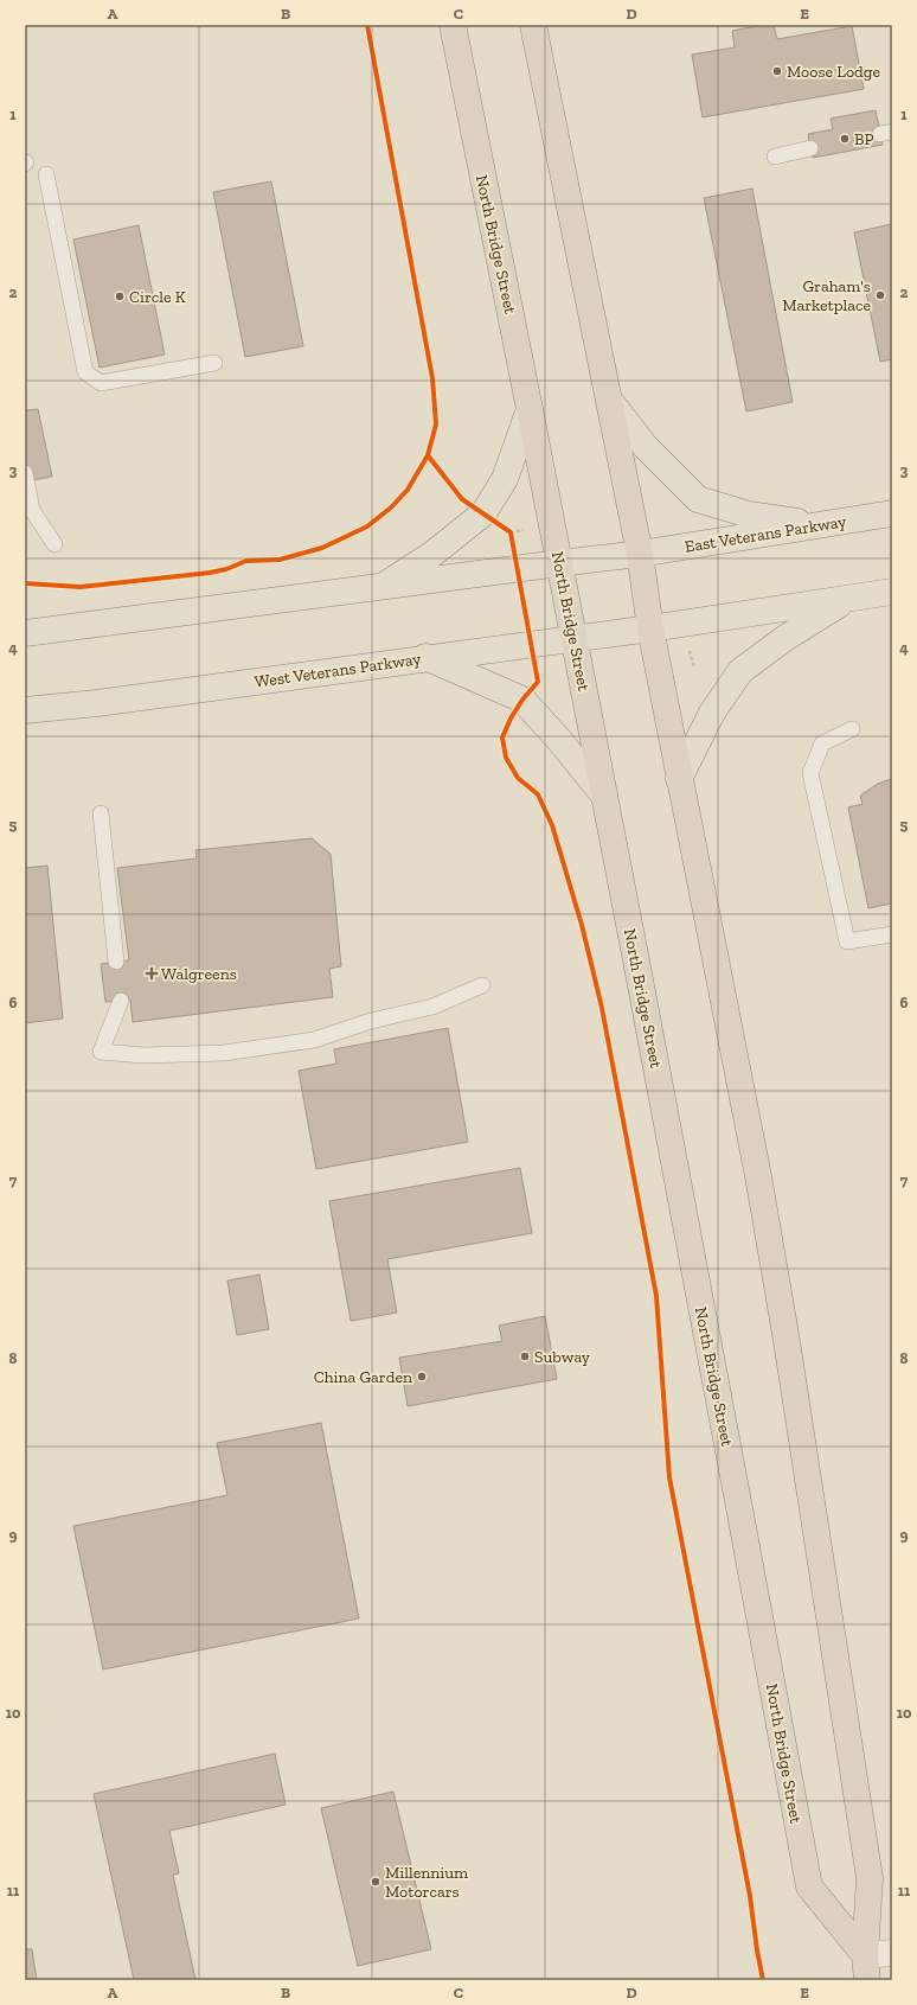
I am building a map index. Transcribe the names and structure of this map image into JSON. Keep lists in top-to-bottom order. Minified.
{"streets":{"highway":["North Bridge Street"],"main road":["East Veterans Parkway","West Veterans Parkway"]},"crossings":[["North Bridge Street","West Veterans Parkway"]],"places":{"other":["Moose Lodge","BP","Graham's Marketplace","Circle K","Subway","China Garden","Millennium Motorcars"],"health":["Walgreens"]},"grid":{"columns":["A","B","C","D","E"],"rows":["1","2","3","4","5","6","7","8","9","10","11"]}}
